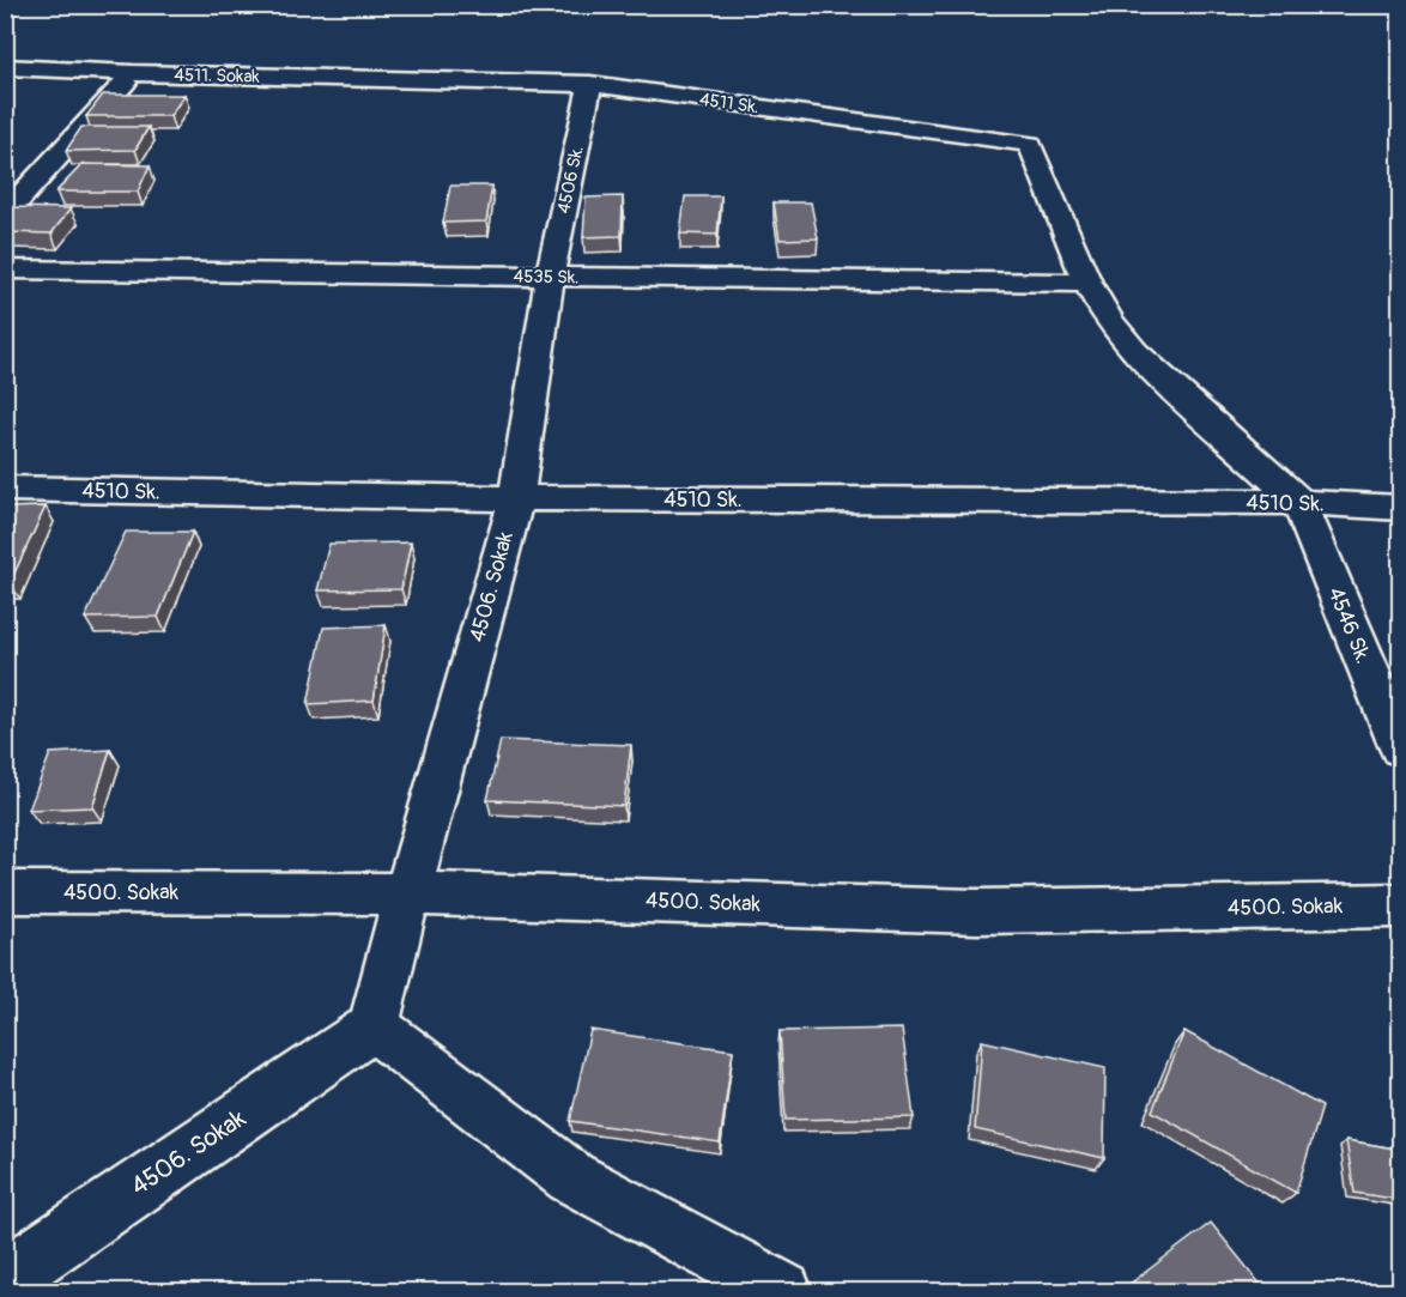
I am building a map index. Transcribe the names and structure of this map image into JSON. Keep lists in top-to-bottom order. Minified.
{"streets":{"street":["4511. Sokak","4511 Sk.","4506 Sk.","4535 Sk.","4510 Sk.","4506. Sokak","4546 Sk.","4500. Sokak"]},"crossings":[["4511. Sokak","4511 Sk."],["4511 Sk.","4506 Sk."],["4511 Sk.","4535 Sk."],["4506 Sk.","4535 Sk."],["4506 Sk.","4506. Sokak"],["4535 Sk.","4506. Sokak"],["4510 Sk.","4506. Sokak"],["4510 Sk.","4546 Sk."],["4506. Sokak","4500. Sokak"]]}
